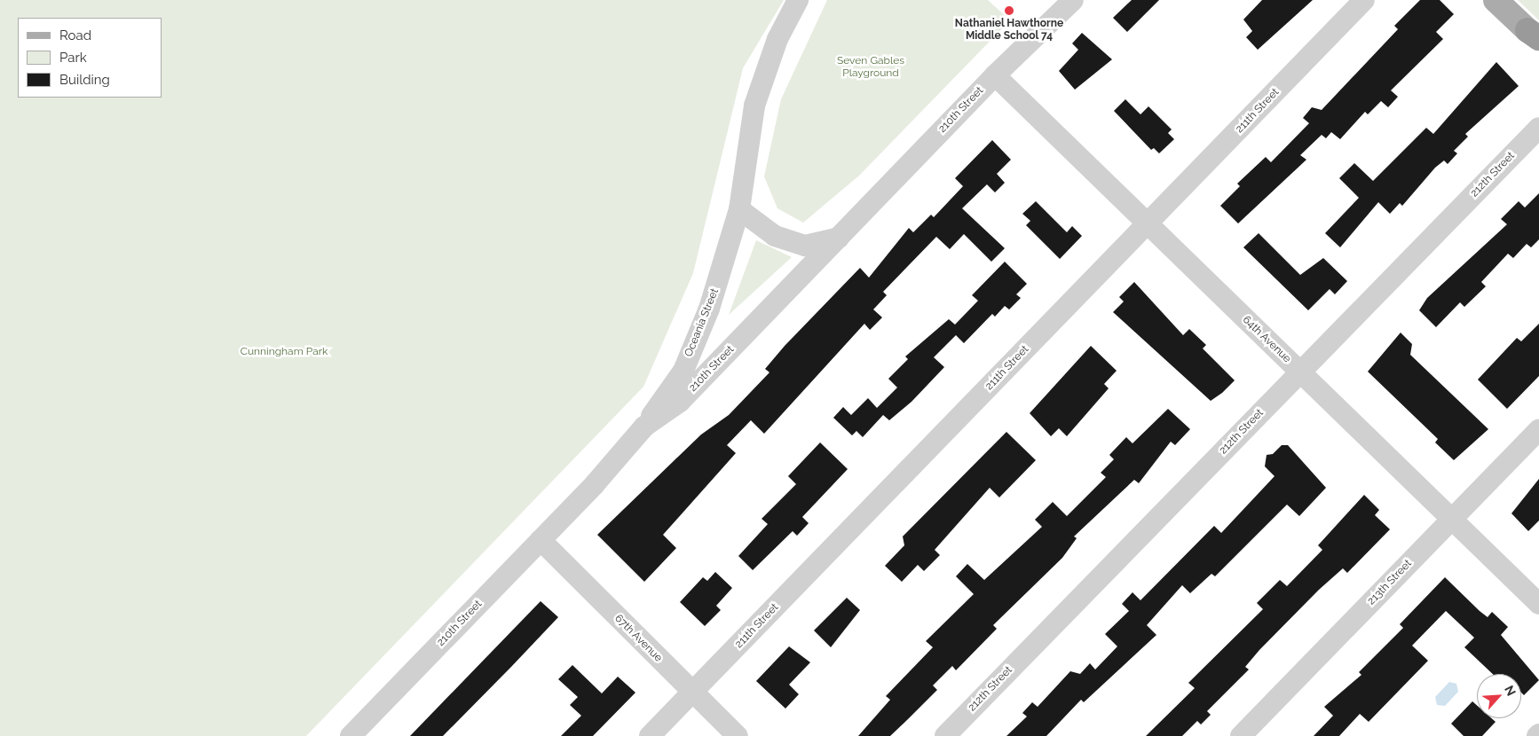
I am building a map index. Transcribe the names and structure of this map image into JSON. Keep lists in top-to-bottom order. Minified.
{"streets":{"street":["210th Street","211th Street","212th Street","Oceania Street","64th Avenue","213th Street","67th Avenue"]},"crossings":[["210th Street","Oceania Street"],["210th Street","64th Avenue"],["210th Street","67th Avenue"],["211th Street","64th Avenue"],["211th Street","67th Avenue"],["212th Street","64th Avenue"],["64th Avenue","213th Street"]],"parks":["Seven Gables Playground","Cunningham Park"],"places":["Nathaniel Hawthorne Middle School 74"],"legend":["Road","Park","Building"],"north":"top right"}
